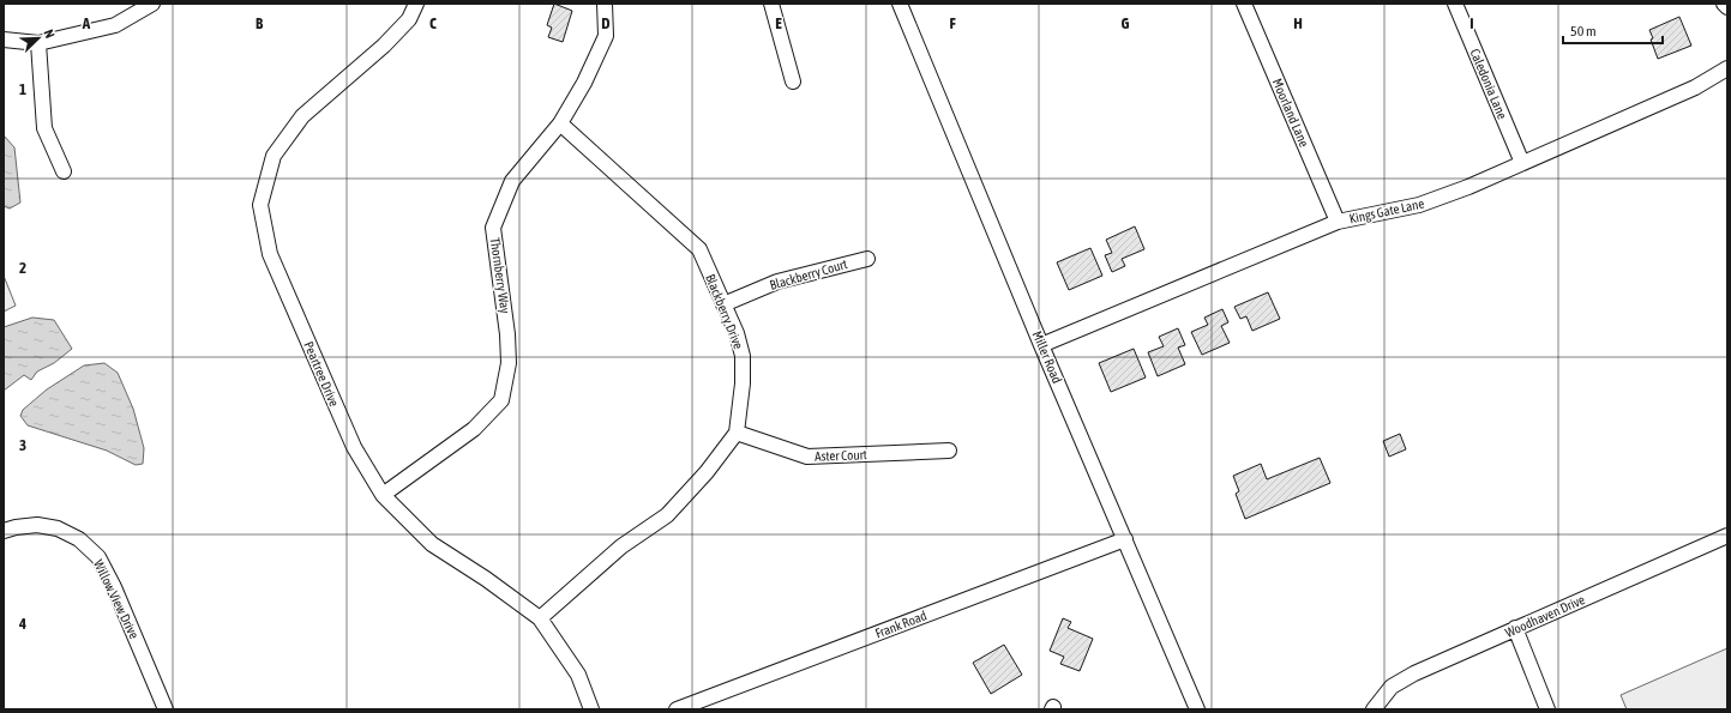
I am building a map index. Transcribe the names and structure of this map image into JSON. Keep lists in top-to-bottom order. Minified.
{"streets":{"street":["Caledonia Lane","Moorland Lane","Kings Gate Lane","Blackberry Court","Thornberry Way","Blackberry Drive","Miller Road","Peartree Drive","Aster Court","Willow View Drive","Woodhaven Drive","Frank Road"]},"crossings":[["Caledonia Lane","Kings Gate Lane"],["Moorland Lane","Kings Gate Lane"],["Kings Gate Lane","Miller Road"],["Blackberry Court","Blackberry Drive"],["Thornberry Way","Blackberry Drive"],["Thornberry Way","Peartree Drive"],["Blackberry Drive","Aster Court"],["Miller Road","Frank Road"]],"scale_bar":"50 m","north":"top right","grid":{"columns":["A","B","C","D","E","F","G","H","I"],"rows":["1","2","3","4"]}}
